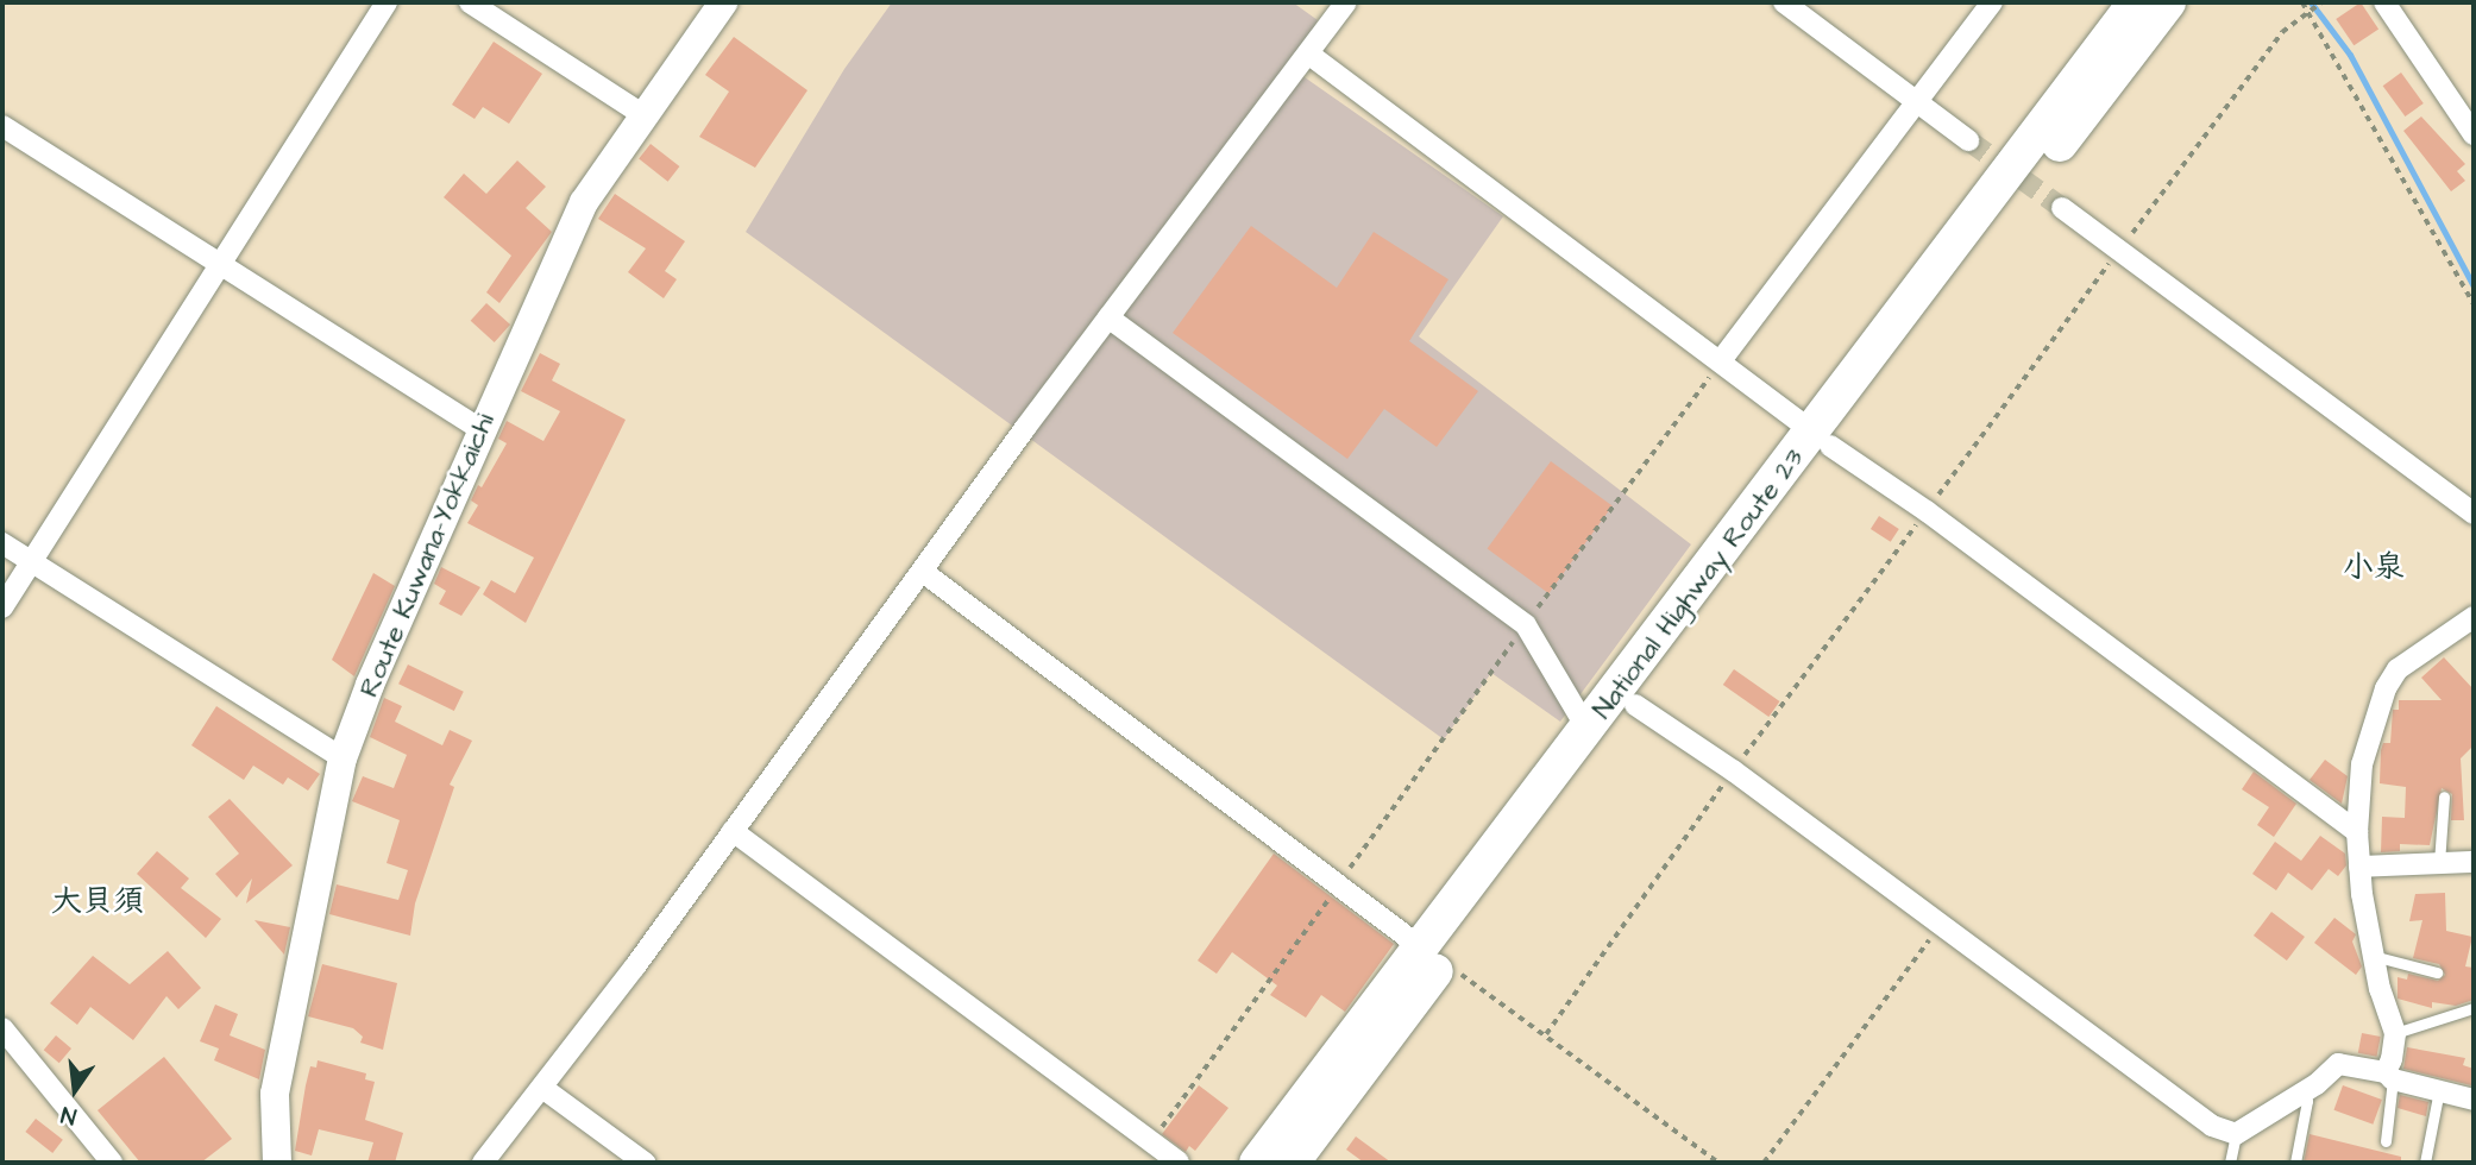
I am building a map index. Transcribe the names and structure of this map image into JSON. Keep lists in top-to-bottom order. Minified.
{"streets":{"highway":["National Highway Route 23"],"main road":["Route Kuwana-Yokkaichi"]},"districts":["小泉","大貝須"],"north":"bottom"}
